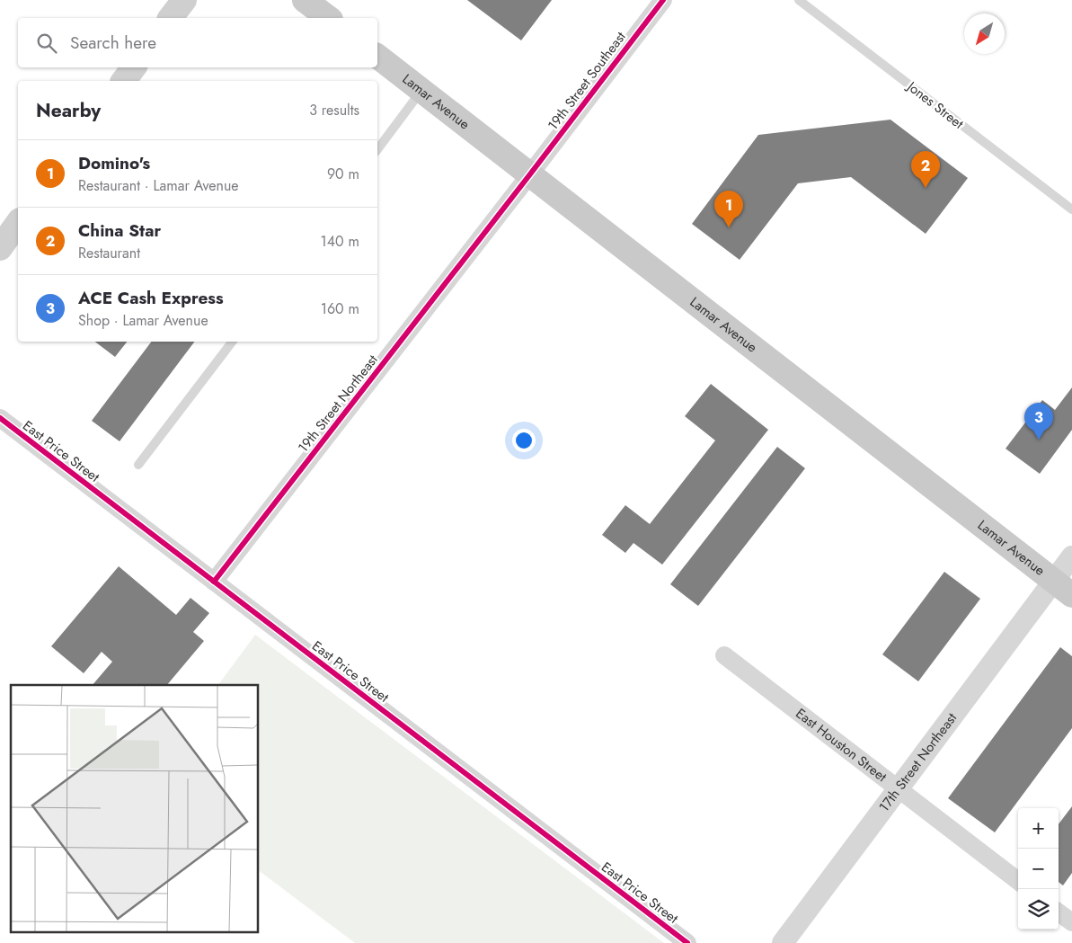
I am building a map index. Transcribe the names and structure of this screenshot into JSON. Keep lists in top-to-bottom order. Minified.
{"streets":{"main road":["Lamar Avenue"],"street":["19th Street Southeast","19th Street Northeast","East Price Street","East Houston Street","17th Street Northeast"],"lane":["Jones Street"]},"crossings":[["19th Street Southeast","Lamar Avenue"],["19th Street Southeast","19th Street Northeast"],["Lamar Avenue","19th Street Northeast"],["Lamar Avenue","17th Street Northeast"],["19th Street Northeast","East Price Street"],["East Houston Street","17th Street Northeast"]],"north":"bottom left","page":{"search":"Search here","heading":["Nearby","3 results"],"list":[{"mark":"1","name":"Domino's","note":"Restaurant · Lamar Avenue","value":"90 m"},{"mark":"2","name":"China Star","note":"Restaurant","value":"140 m"},{"mark":"3","name":"ACE Cash Express","note":"Shop · Lamar Avenue","value":"160 m"}],"pins":["2","1","3"],"map_buttons":["+","−"]}}
